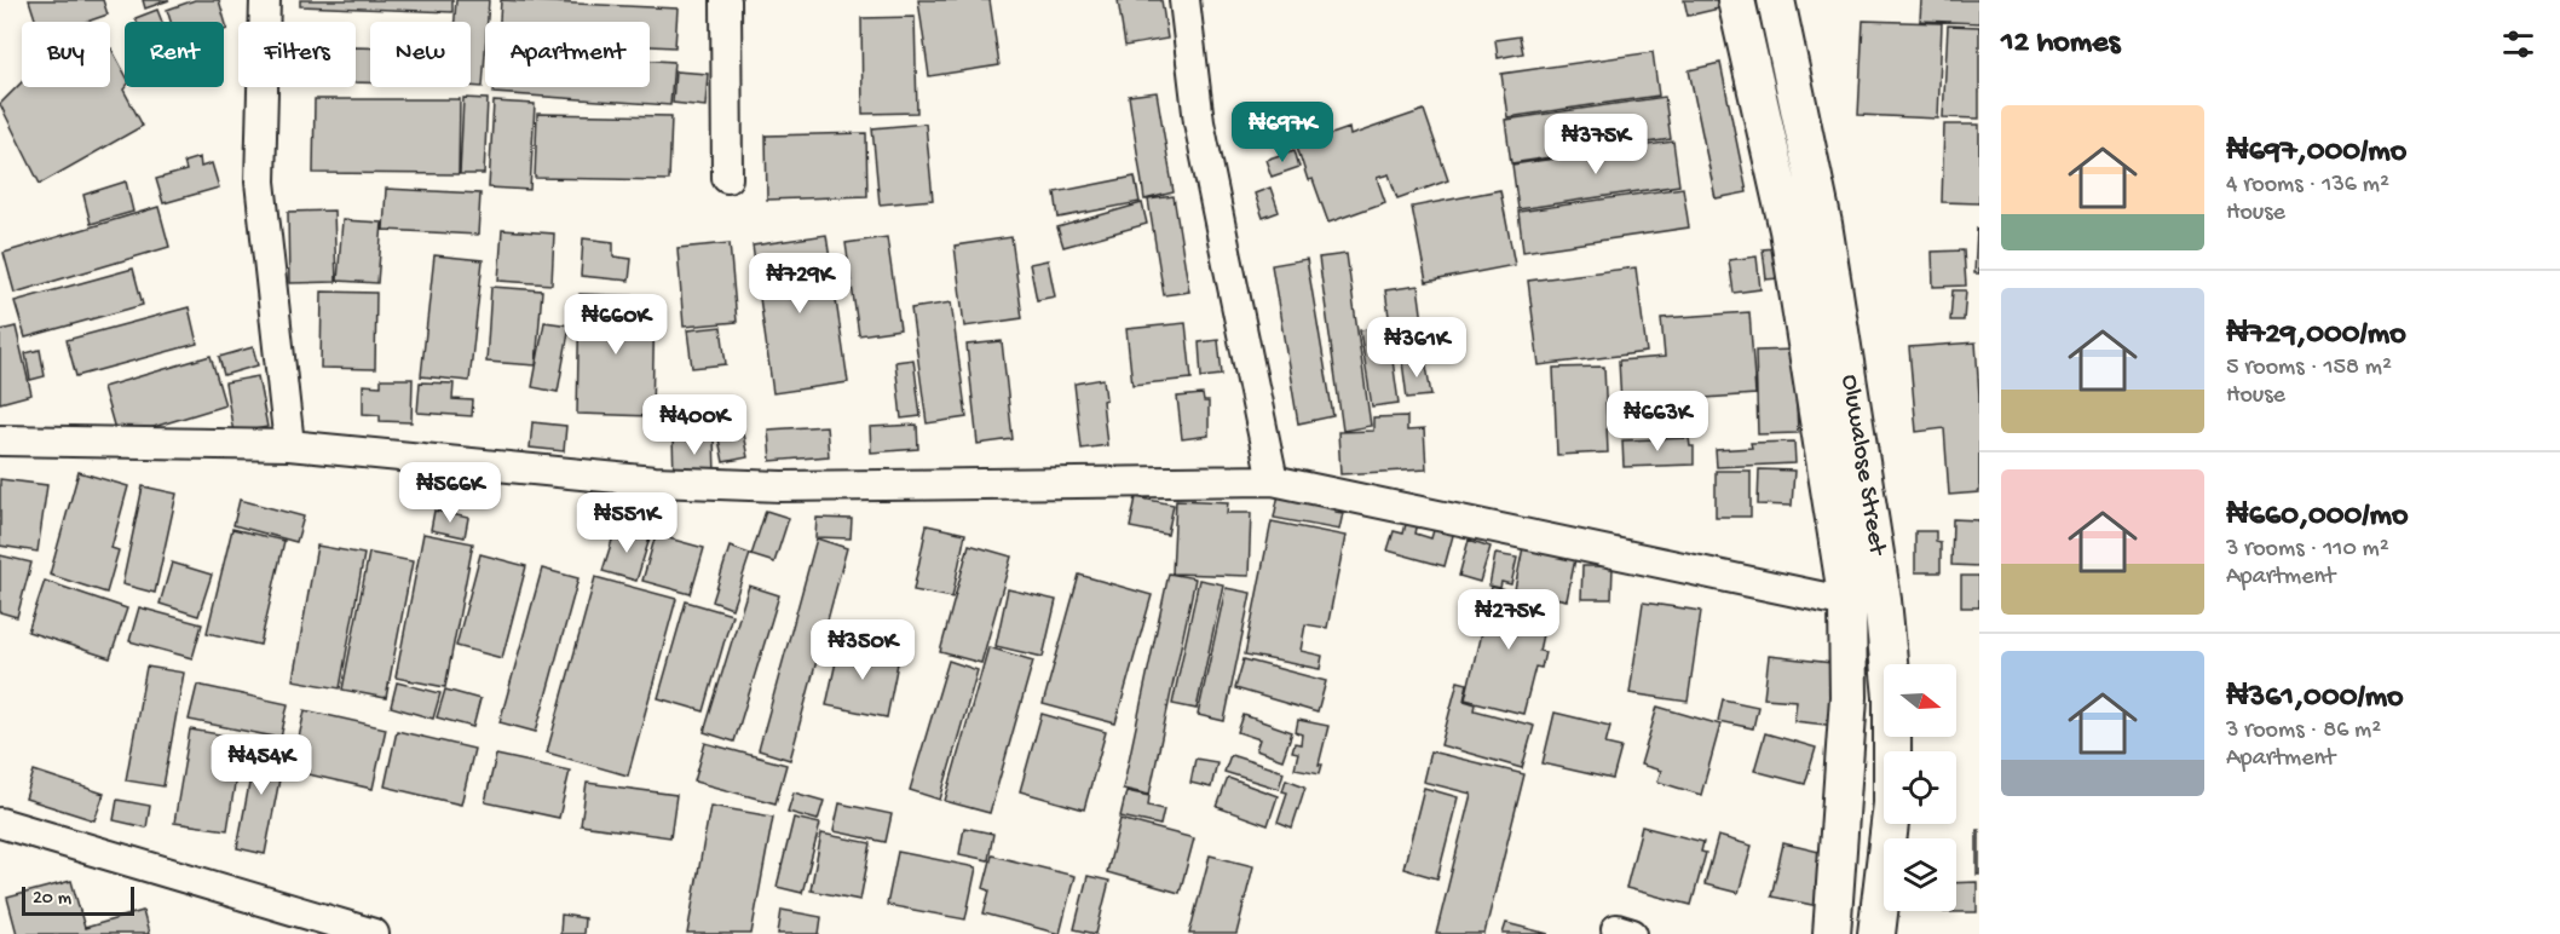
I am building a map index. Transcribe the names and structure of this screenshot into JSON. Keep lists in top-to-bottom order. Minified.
{"streets":{"street":["Oluwalose Street"]},"scale_bar":"20 m","north":"right","page":{"heading":"12 homes","chip":["Buy","Rent","Filters","New","Apartment"],"list":[{"name":"₦697,000/mo","note":"4 rooms · 136 m² · House"},{"name":"₦729,000/mo","note":"5 rooms · 158 m² · House"},{"name":"₦660,000/mo","note":"3 rooms · 110 m² · Apartment"},{"name":"₦361,000/mo","note":"3 rooms · 86 m² · Apartment"}],"price":["₦697K","₦375K","₦729K","₦660K","₦361K","₦663K","₦400K","₦566K","₦551K","₦275K","₦350K","₦454K"],"scale":"20 m"}}
